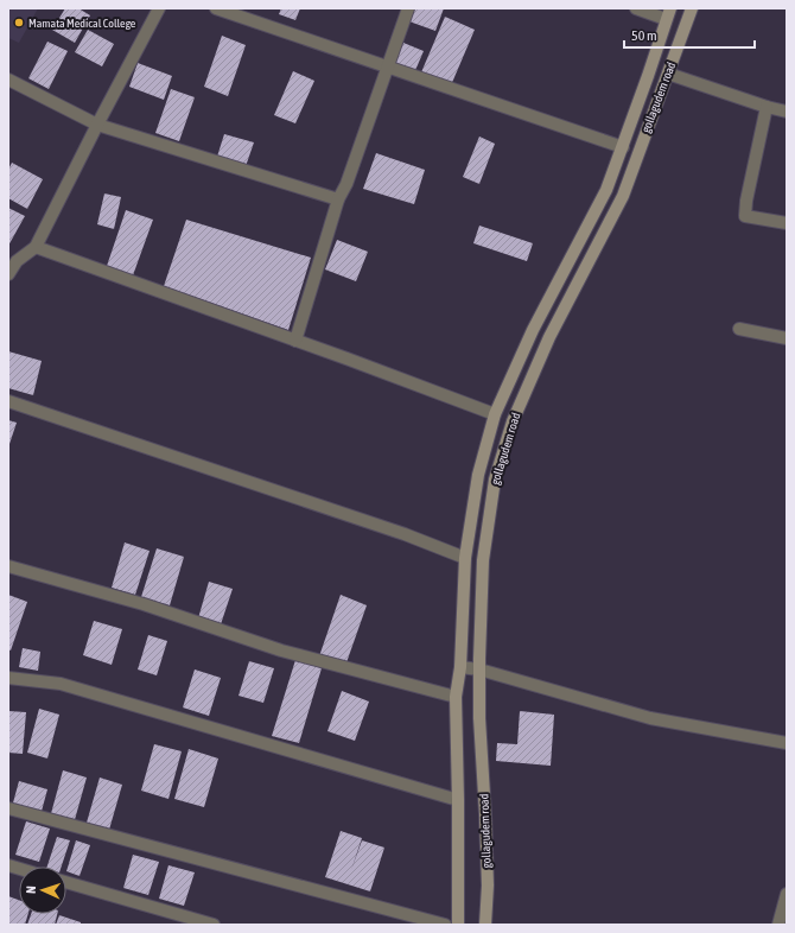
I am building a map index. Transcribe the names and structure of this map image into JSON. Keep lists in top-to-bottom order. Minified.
{"streets":{"street":["gollagudem road"]},"places":["Mamata Medical College"],"scale_bar":"50 m","north":"left"}
